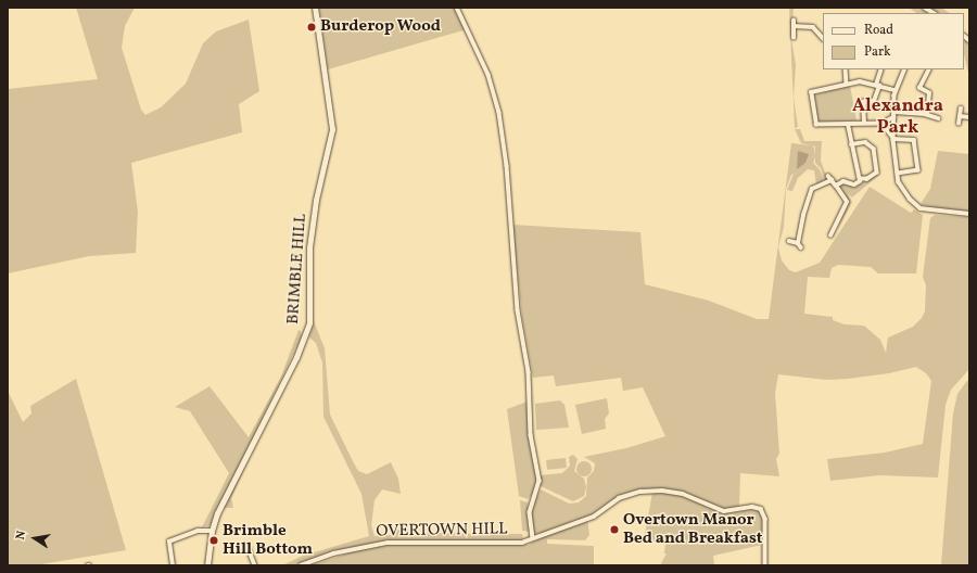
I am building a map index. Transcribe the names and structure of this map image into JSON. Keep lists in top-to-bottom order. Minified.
{"streets":{"main road":["BRIMBLE HILL"],"street":["OVERTOWN HILL"]},"districts":["Alexandra Park"],"places":["Burderop Wood","Overtown Manor Bed and Breakfast","Brimble Hill Bottom"],"legend":["Road","Park"],"north":"left"}
